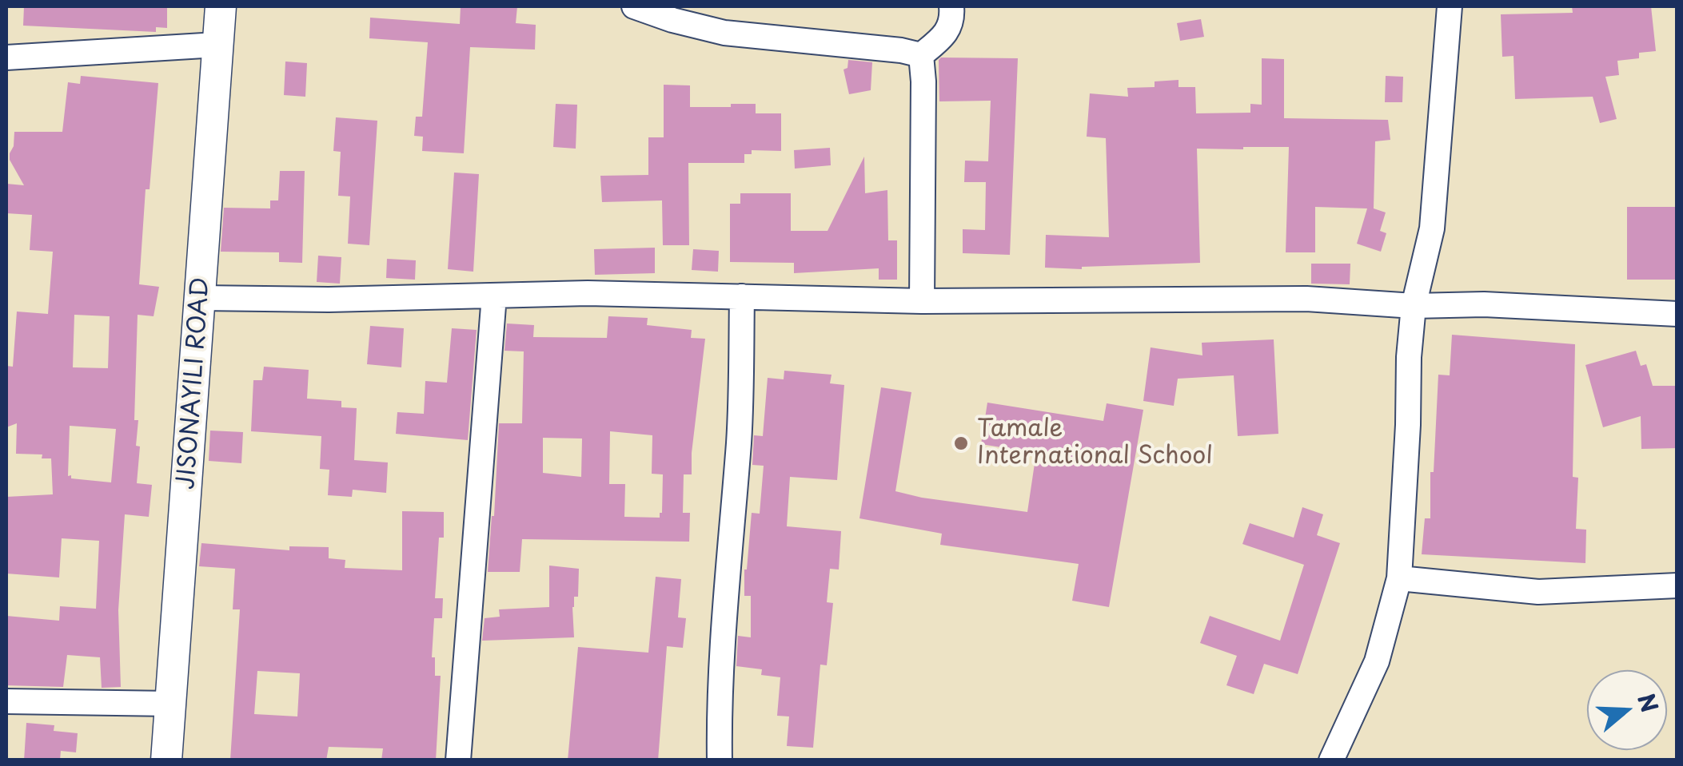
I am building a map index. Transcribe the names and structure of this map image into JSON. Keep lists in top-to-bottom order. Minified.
{"streets":{"street":["JISONAYILI ROAD"]},"places":["Tamale International School"],"north":"right"}
